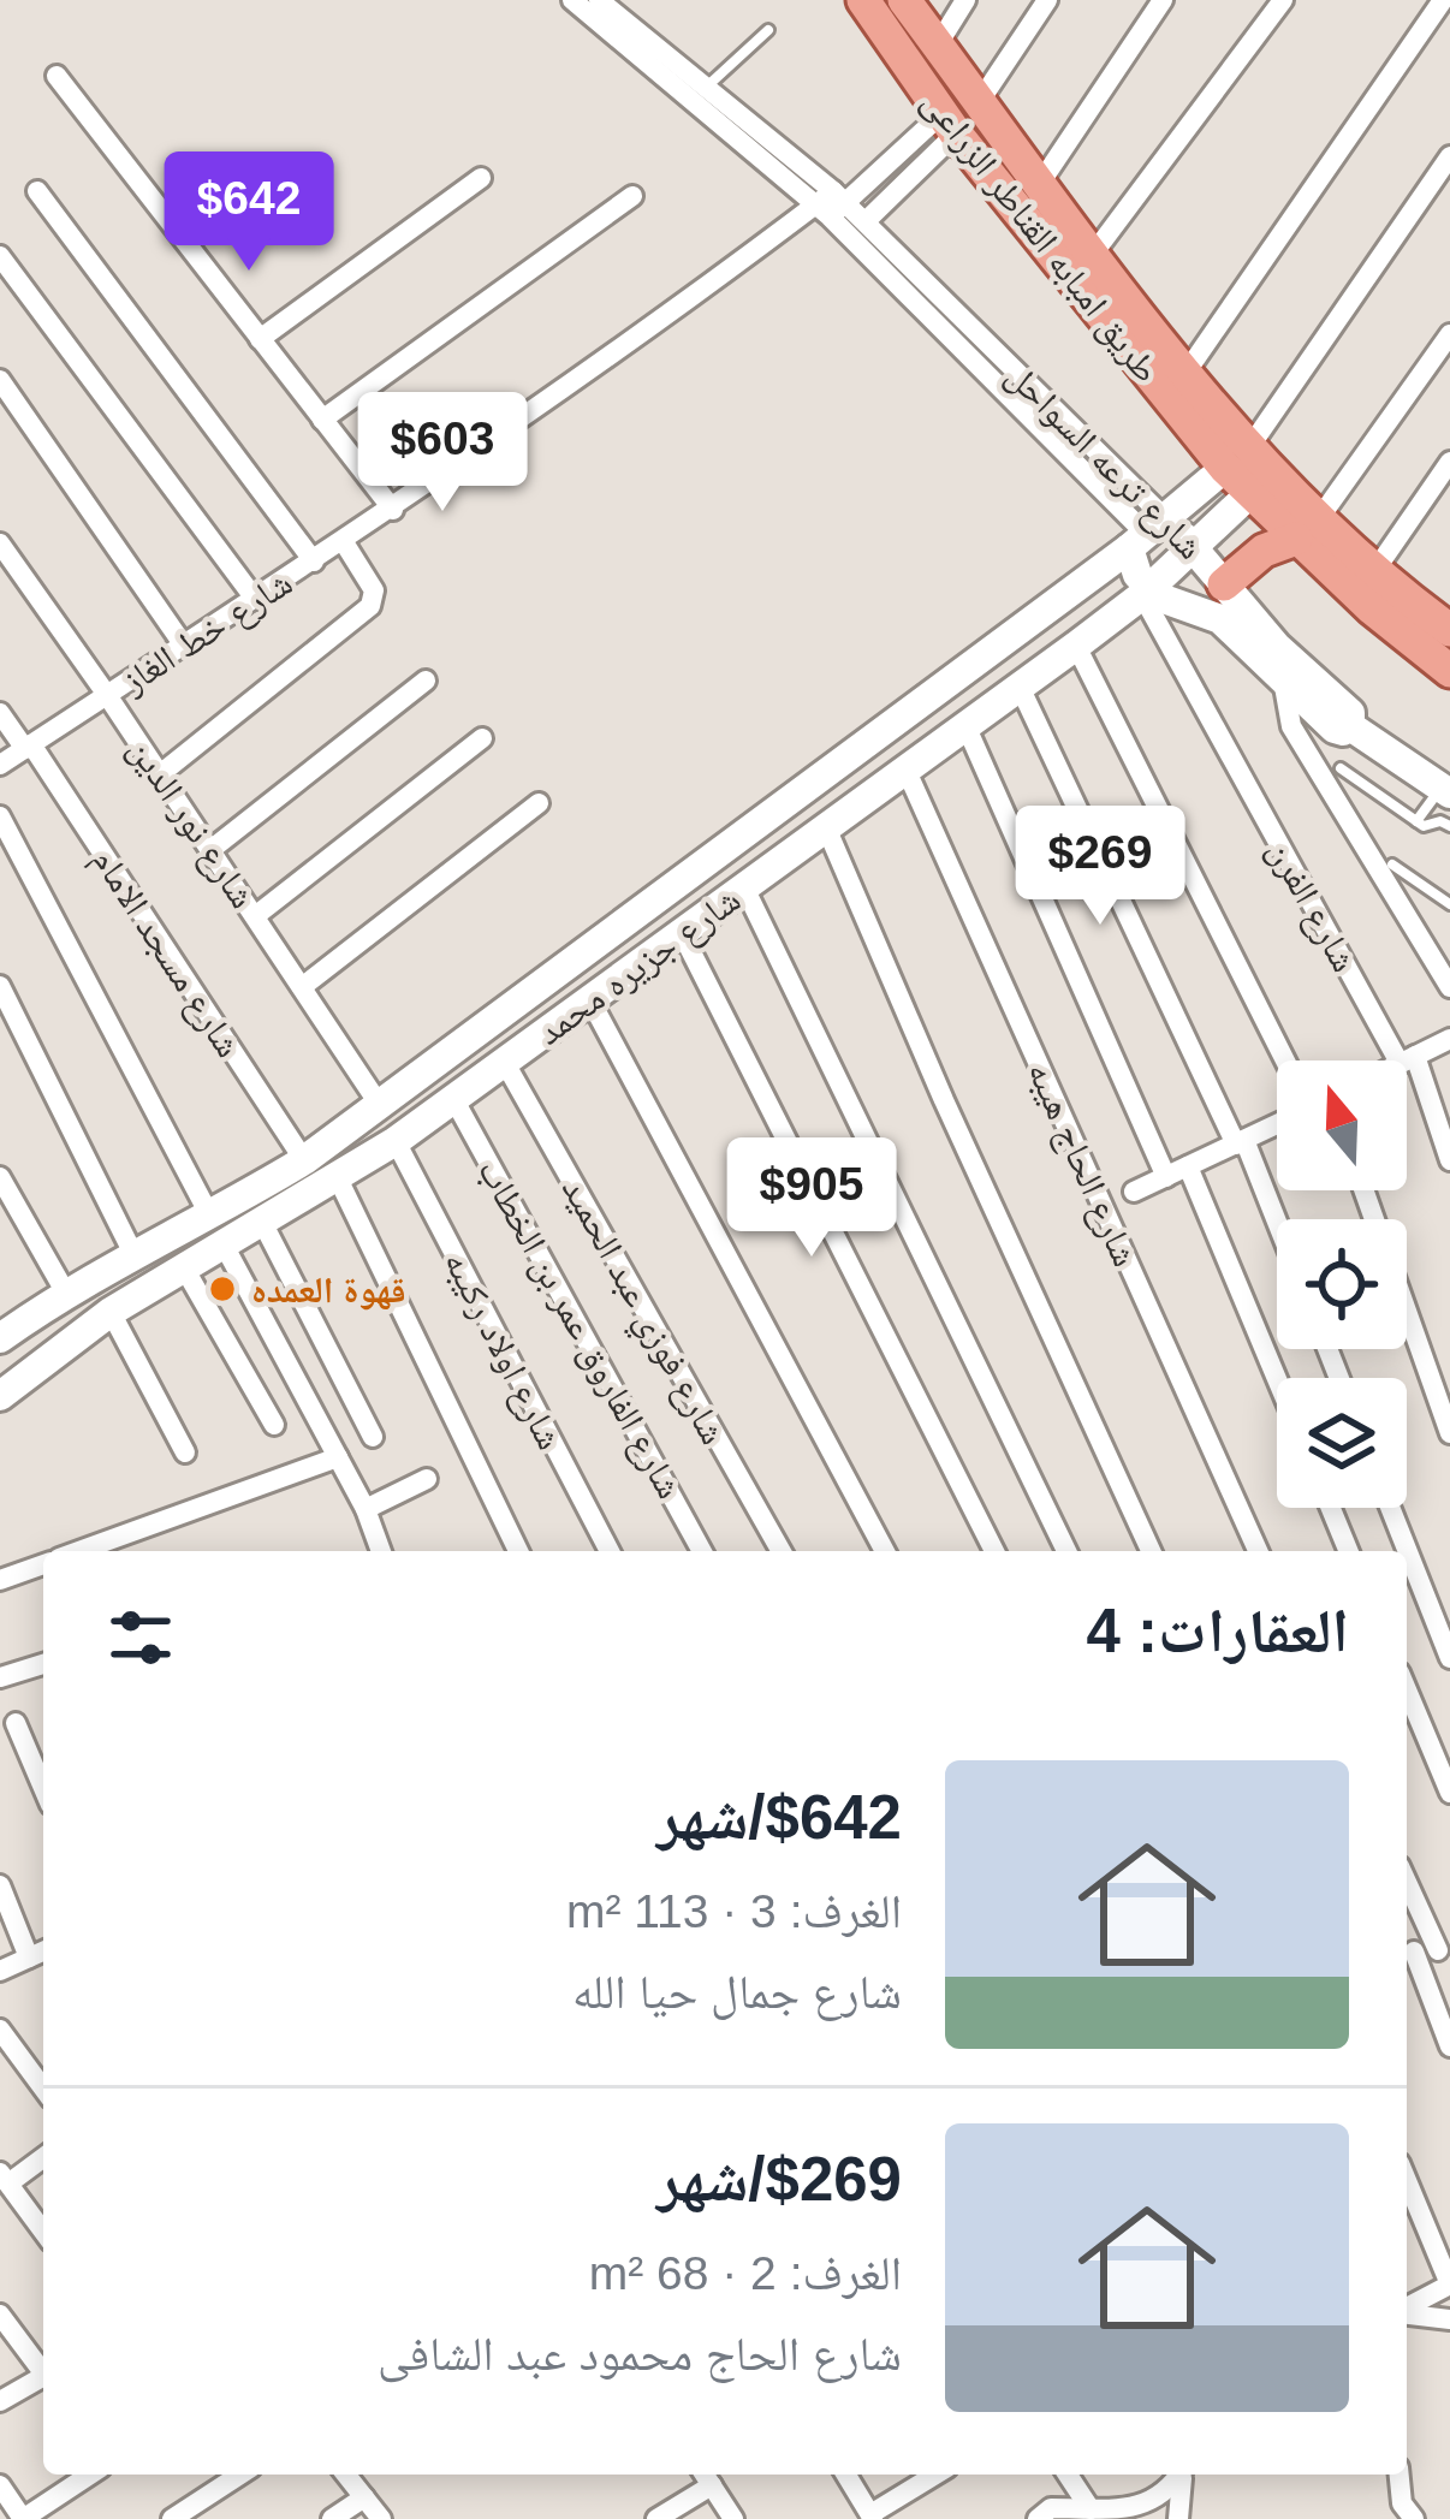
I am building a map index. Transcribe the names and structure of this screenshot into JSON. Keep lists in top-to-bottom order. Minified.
{"streets":{"main road":["طريق امبابه القناطر الزراعى","شارع ترعه السواحل","شارع جزيره محمد"],"street":["شارع خط الغاز","شارع نور الدين","شارع الفرن","شارع مسجد الامام","شارع الحاج هيبه","شارع فوزي عبد الحميد","شارع الفاروق عمر بن الخطاب","شارع اولاد ركيبه"]},"crossings":[["طريق امبابه القناطر الزراعى","شارع خط الغاز"],["طريق امبابه القناطر الزراعى","شارع جزيره محمد"],["شارع ترعه السواحل","شارع خط الغاز"],["شارع ترعه السواحل","شارع الفرن"],["شارع ترعه السواحل","شارع جزيره محمد"],["شارع خط الغاز","شارع نور الدين"],["شارع خط الغاز","شارع مسجد الامام"],["شارع نور الدين","شارع جزيره محمد"],["شارع الفرن","شارع جزيره محمد"],["شارع مسجد الامام","شارع جزيره محمد"],["شارع جزيره محمد","شارع الحاج هيبه"],["شارع جزيره محمد","شارع فوزي عبد الحميد"],["شارع جزيره محمد","شارع الفاروق عمر بن الخطاب"],["شارع جزيره محمد","شارع اولاد ركيبه"]],"places":["قهوة العمده"],"north":"top","page":{"price":["$642","$603","$269","$905"],"heading":"العقارات: 4","list":[{"name":"$642/شهر","note":"الغرف: 3 · 113 m² · شارع جمال حيا الله"},{"name":"$269/شهر","note":"الغرف: 2 · 68 m² · شارع الحاج محمود عبد الشافى"}]}}
